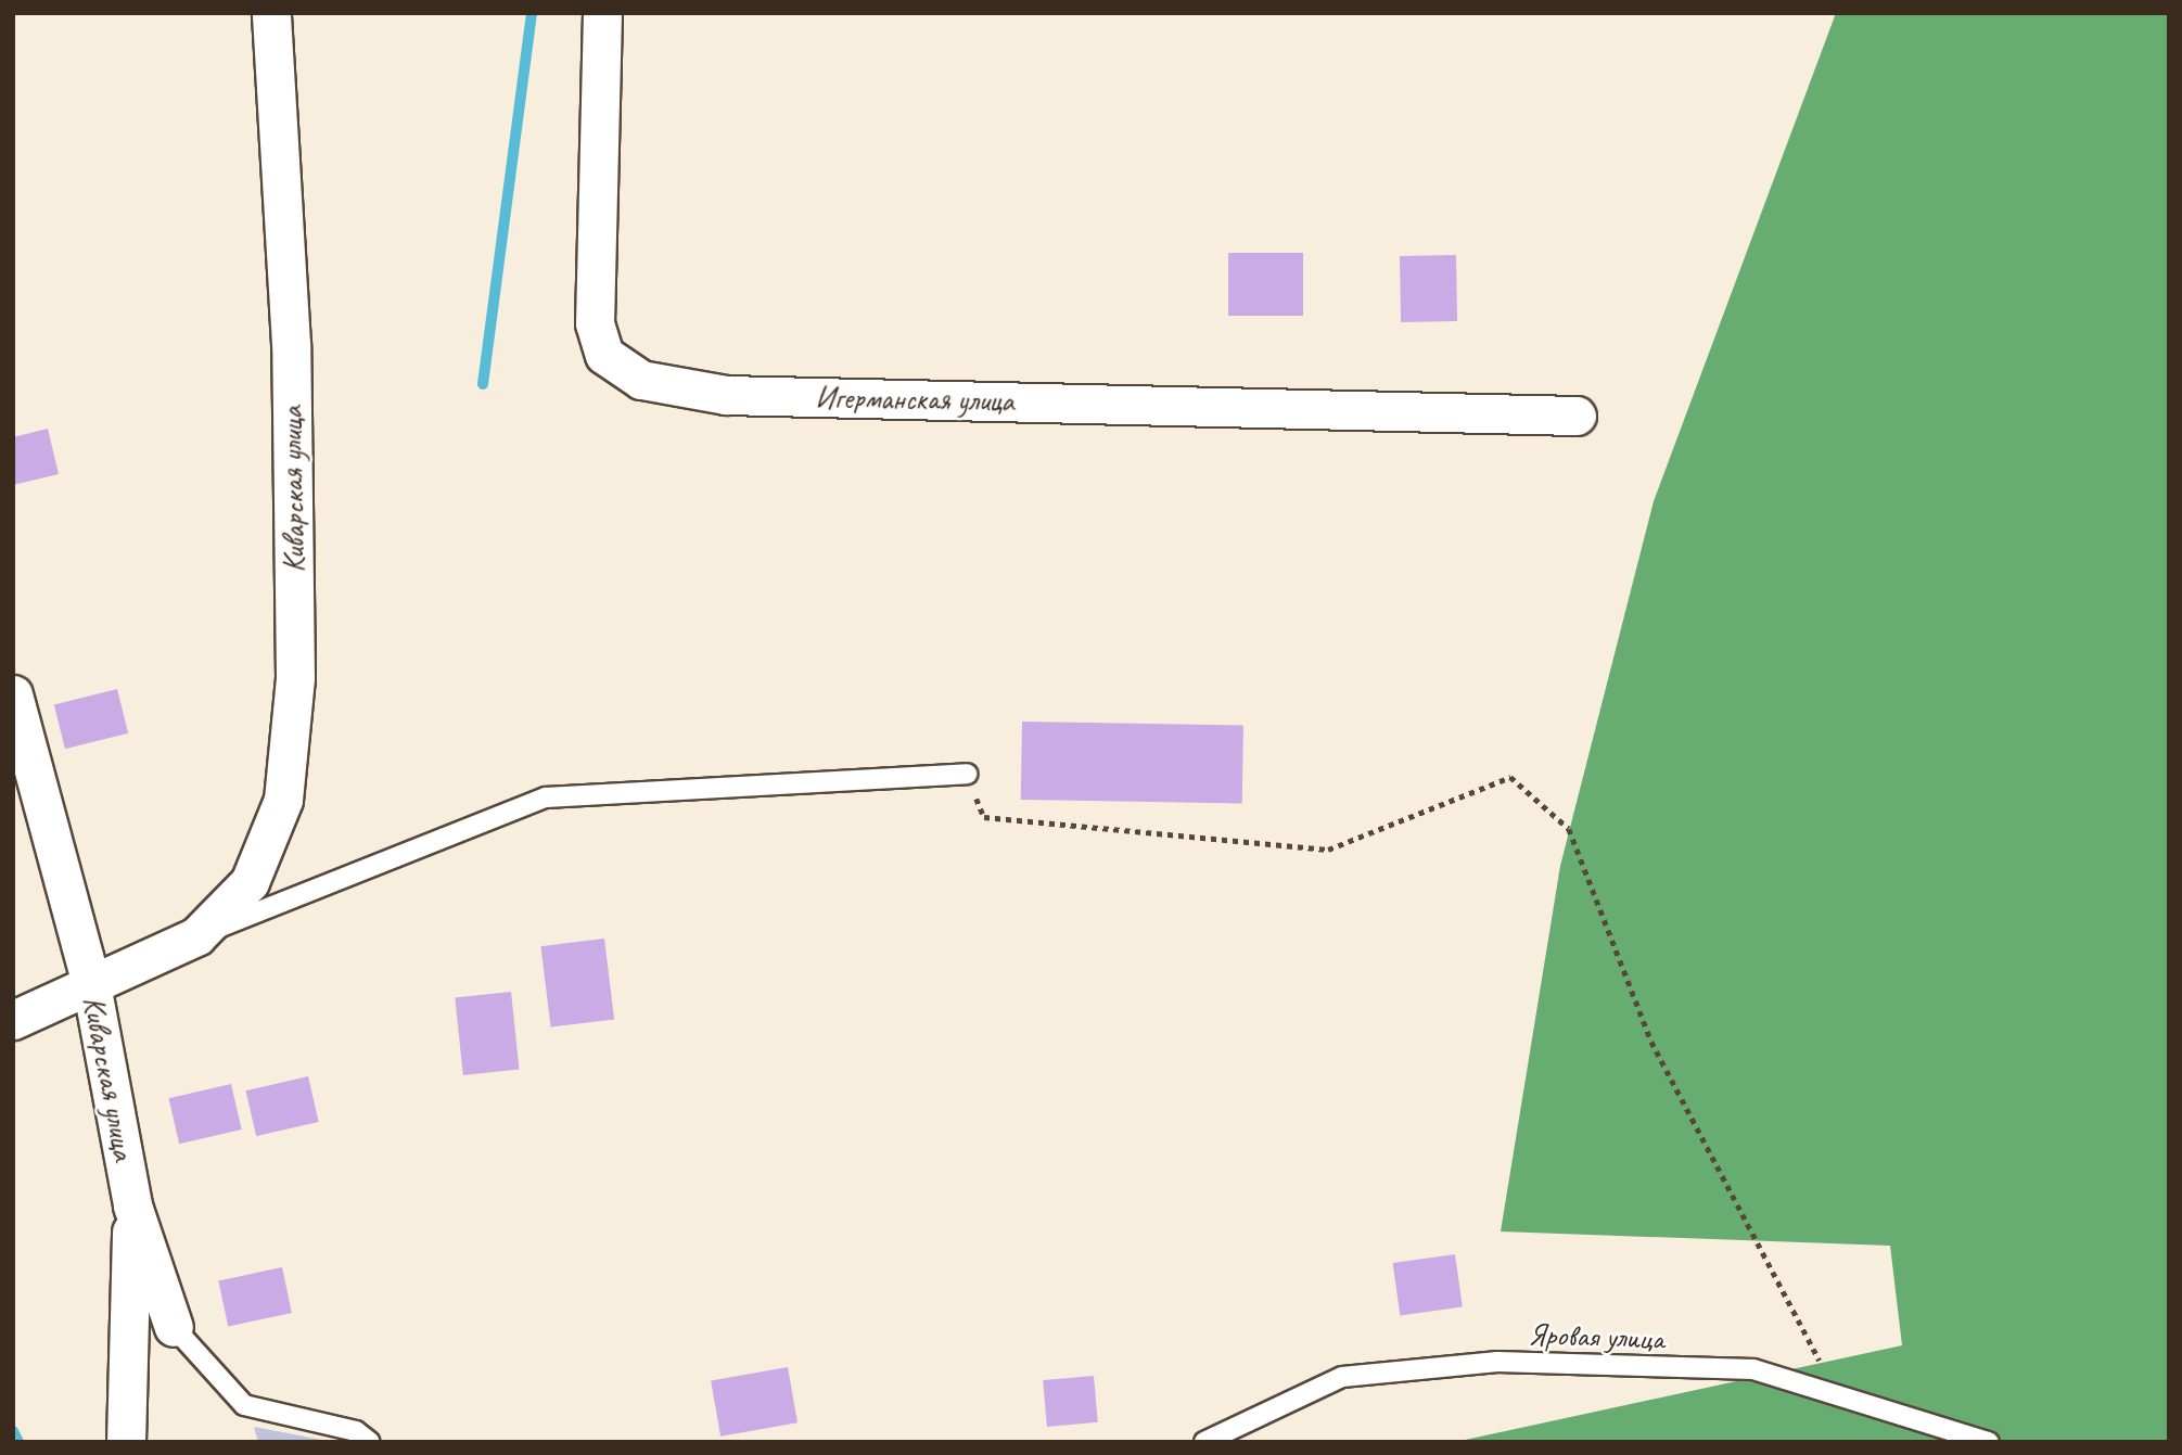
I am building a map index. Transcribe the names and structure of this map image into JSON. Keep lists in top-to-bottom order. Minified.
{"streets":{"street":["Игерманская улица","Киварская улица"],"lane":["Яровая улица"]}}
